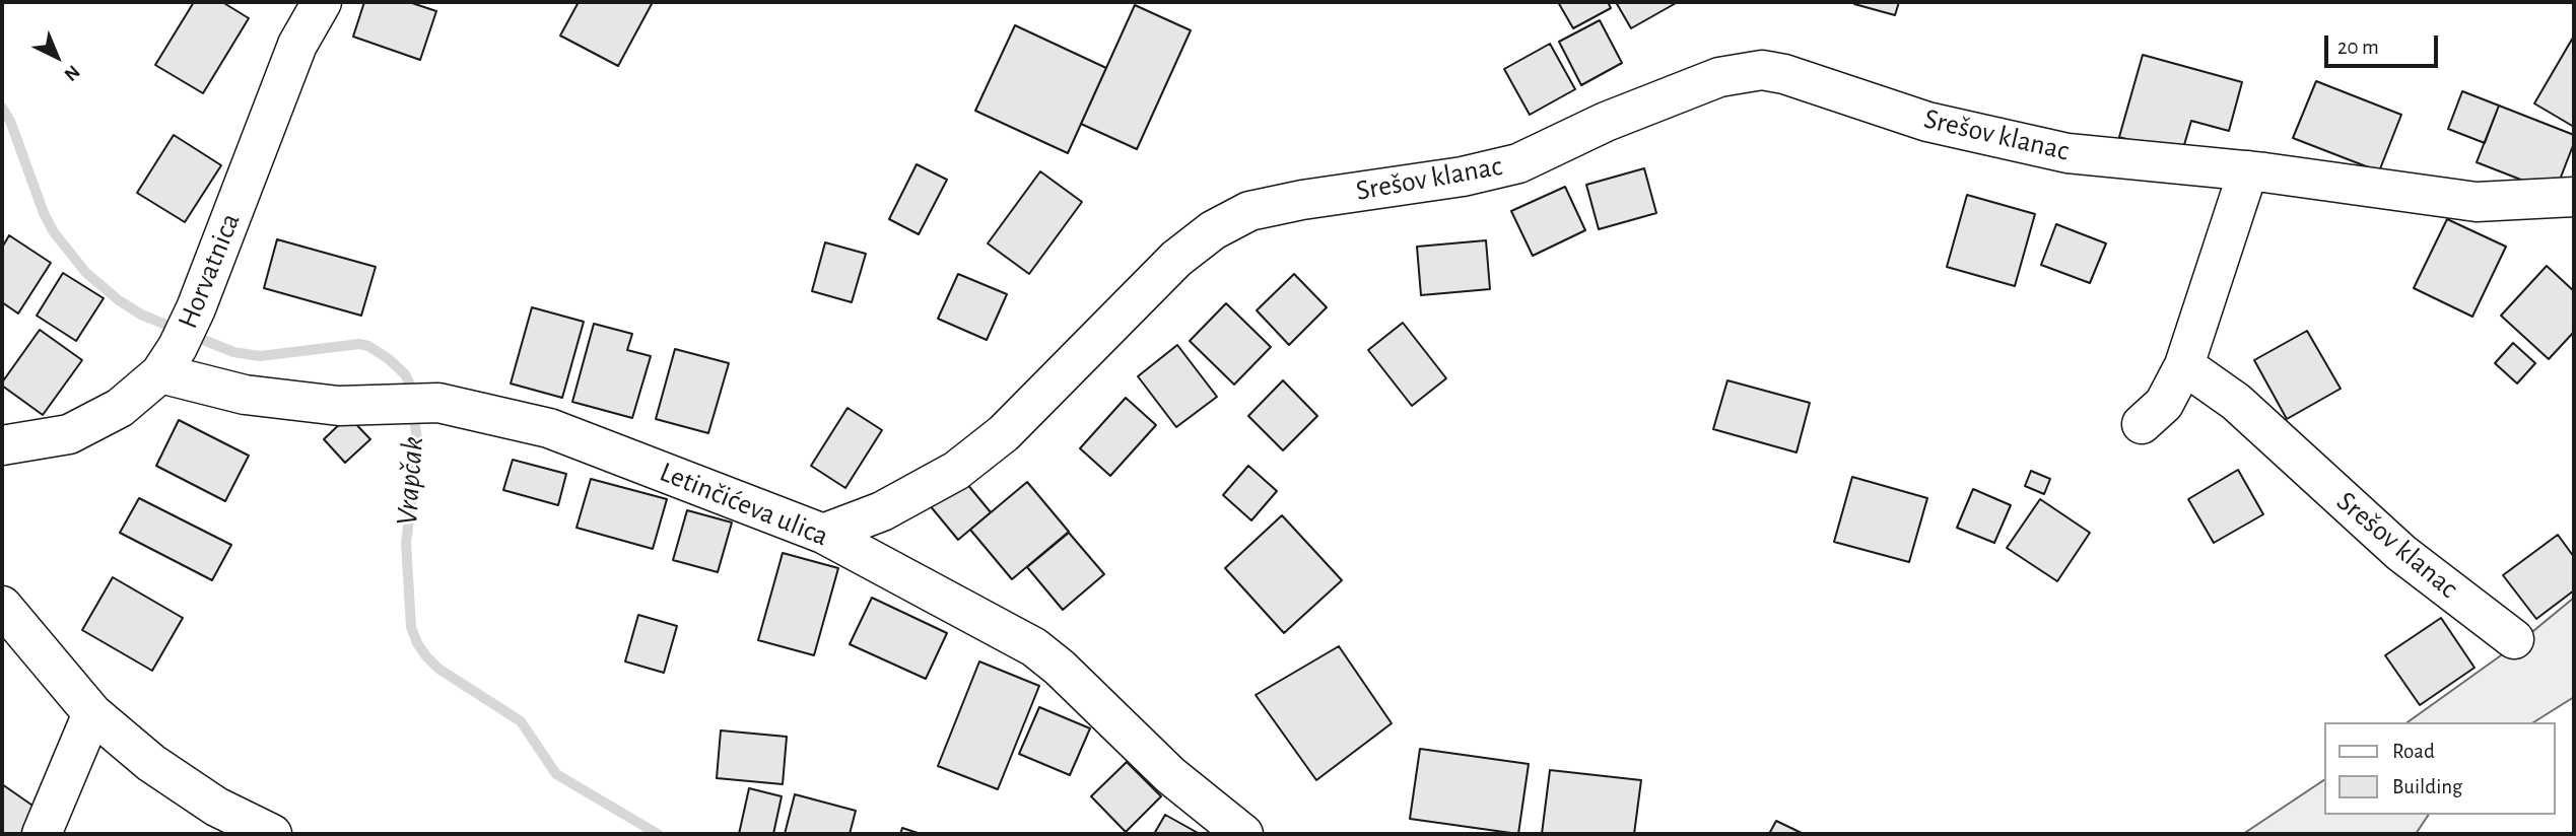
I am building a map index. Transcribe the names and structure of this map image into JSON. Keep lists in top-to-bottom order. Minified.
{"streets":{"street":["Srešov klanac","Horvatnica","Letinčićeva ulica"]},"crossings":[["Srešov klanac","Letinčićeva ulica"],["Horvatnica","Letinčićeva ulica"]],"water":["Vrapčak"],"legend":["Road","Building"],"scale_bar":"20 m","north":"bottom right"}
